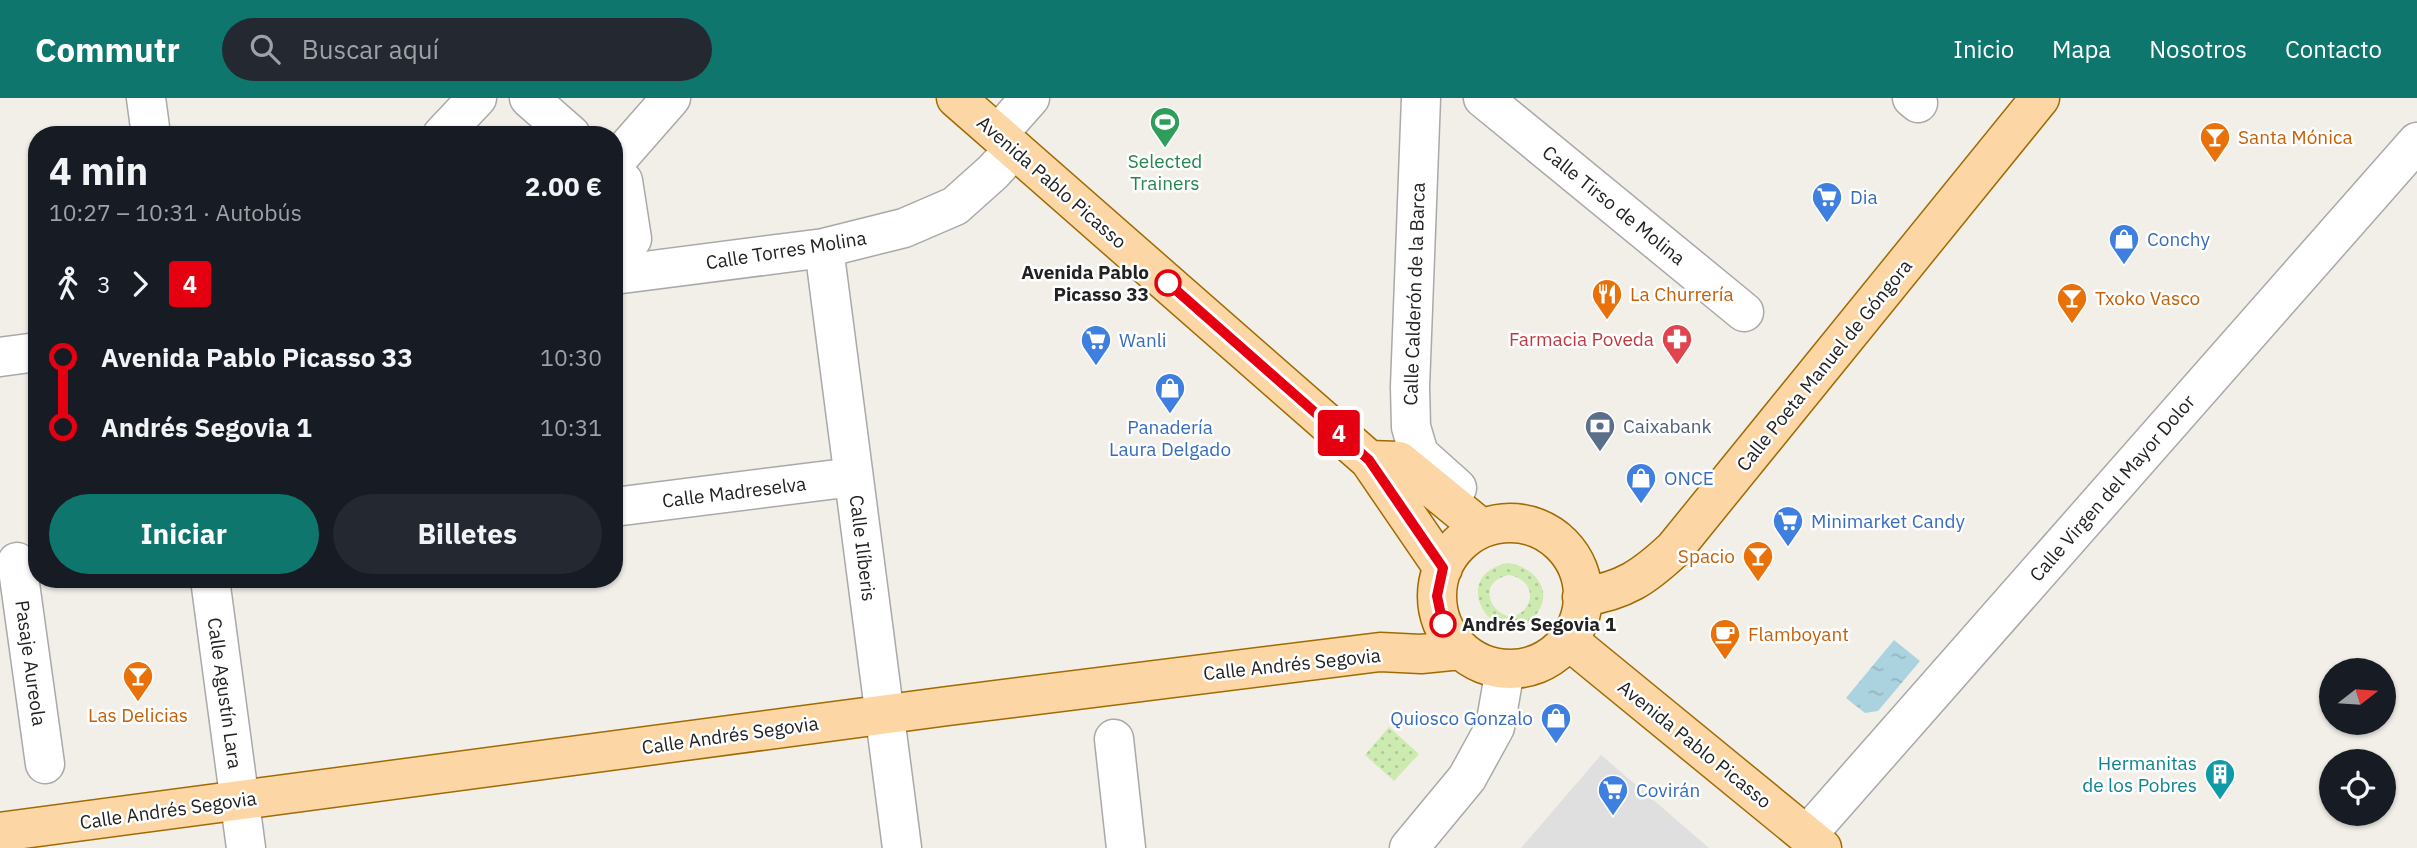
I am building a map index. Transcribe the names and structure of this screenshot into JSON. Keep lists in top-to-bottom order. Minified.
{"streets":{"main road":["Avenida Pablo Picasso","Calle Poeta Manuel de Góngora","Calle Andrés Segovia"],"street":["Calle Tirso de Molina","Calle Torres Molina","Calle Calderón de la Barca","Calle Virgen del Mayor Dolor","Calle Madreselva","Calle Ilíberis","Pasaje Aureola","Calle Agustín Lara"]},"crossings":[["Avenida Pablo Picasso","Calle Torres Molina"],["Avenida Pablo Picasso","Calle Calderón de la Barca"],["Avenida Pablo Picasso","Calle Poeta Manuel de Góngora"],["Avenida Pablo Picasso","Calle Virgen del Mayor Dolor"],["Avenida Pablo Picasso","Calle Andrés Segovia"],["Calle Torres Molina","Calle Ilíberis"],["Calle Calderón de la Barca","Calle Poeta Manuel de Góngora"],["Calle Calderón de la Barca","Calle Andrés Segovia"],["Calle Poeta Manuel de Góngora","Calle Andrés Segovia"],["Calle Madreselva","Calle Ilíberis"],["Calle Ilíberis","Calle Andrés Segovia"],["Calle Andrés Segovia","Calle Agustín Lara"]],"places":{"sports":["Selected Trainers"],"bar":["Santa Mónica","Txoko Vasco","Spacio","Las Delicias"],"supermarket":["Dia","Wanli","Minimarket Candy","Covirán"],"shop":["Conchy","Panadería Laura Delgado","ONCE","Quiosco Gonzalo"],"other":["Avenida Pablo Picasso 33","Andrés Segovia 1"],"restaurant":["La Churrería"],"pharmacy":["Farmacia Poveda"],"bank":["Caixabank"],"cafe":["Flamboyant"],"building":["Hermanitas de los Pobres"]},"lines":["bus line 4"],"north":"right","page":{"header":"Commutr","search":"Buscar aquí","nav":["Inicio","Mapa","Nosotros","Contacto"],"on_map":"4","heading":["4 min","10:27 – 10:31 · Autobús","2.00 €"],"legs":["3","4"],"list":[{"name":"Avenida Pablo Picasso 33","value":"10:30"},{"name":"Andrés Segovia 1","value":"10:31"}],"buttons":["Iniciar","Billetes"]}}
